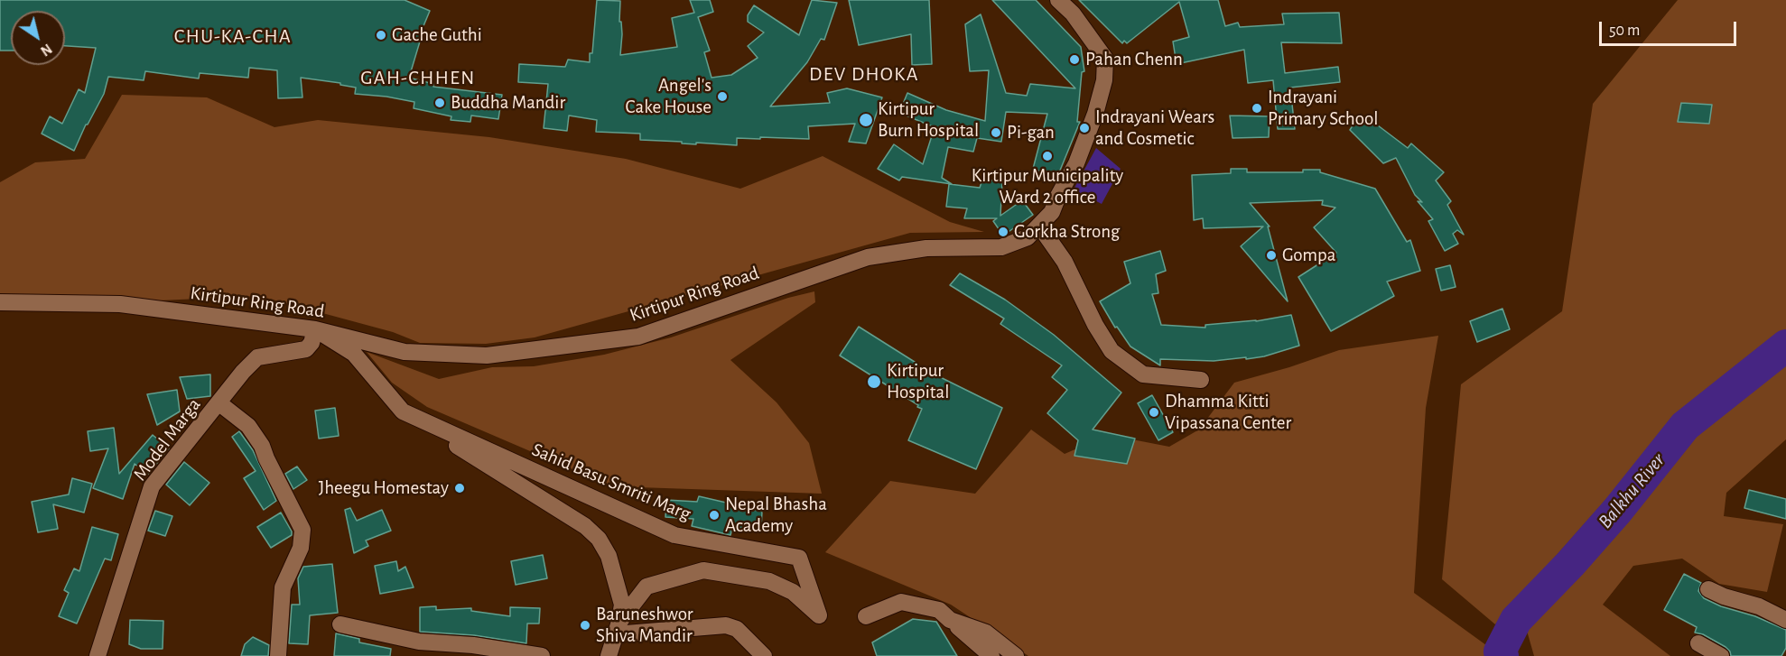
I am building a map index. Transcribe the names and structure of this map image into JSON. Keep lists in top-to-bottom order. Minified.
{"streets":{"street":["Kirtipur Ring Road","Model Marga","Sahid Basu Smriti Marg"]},"crossings":[["Kirtipur Ring Road","Model Marga"],["Kirtipur Ring Road","Sahid Basu Smriti Marg"],["Model Marga","Sahid Basu Smriti Marg"]],"districts":["CHU-KA-CHA","DEV DHOKA","GAH-CHHEN"],"water":["Balkhu River"],"places":["Gache Guthi","Pahan Chenn","Angel's Cake House","Buddha Mandir","Indrayani Primary School","Kirtipur Burn Hospital","Indrayani Wears and Cosmetic","Pi-gan","Kirtipur Municipality Ward 2 office","Gorkha Strong","Gompa","Kirtipur Hospital","Dhamma Kitti Vipassana Center","Jheegu Homestay","Nepal Bhasha Academy","Baruneshwor Shiva Mandir"],"scale_bar":"50 m","north":"bottom right"}
